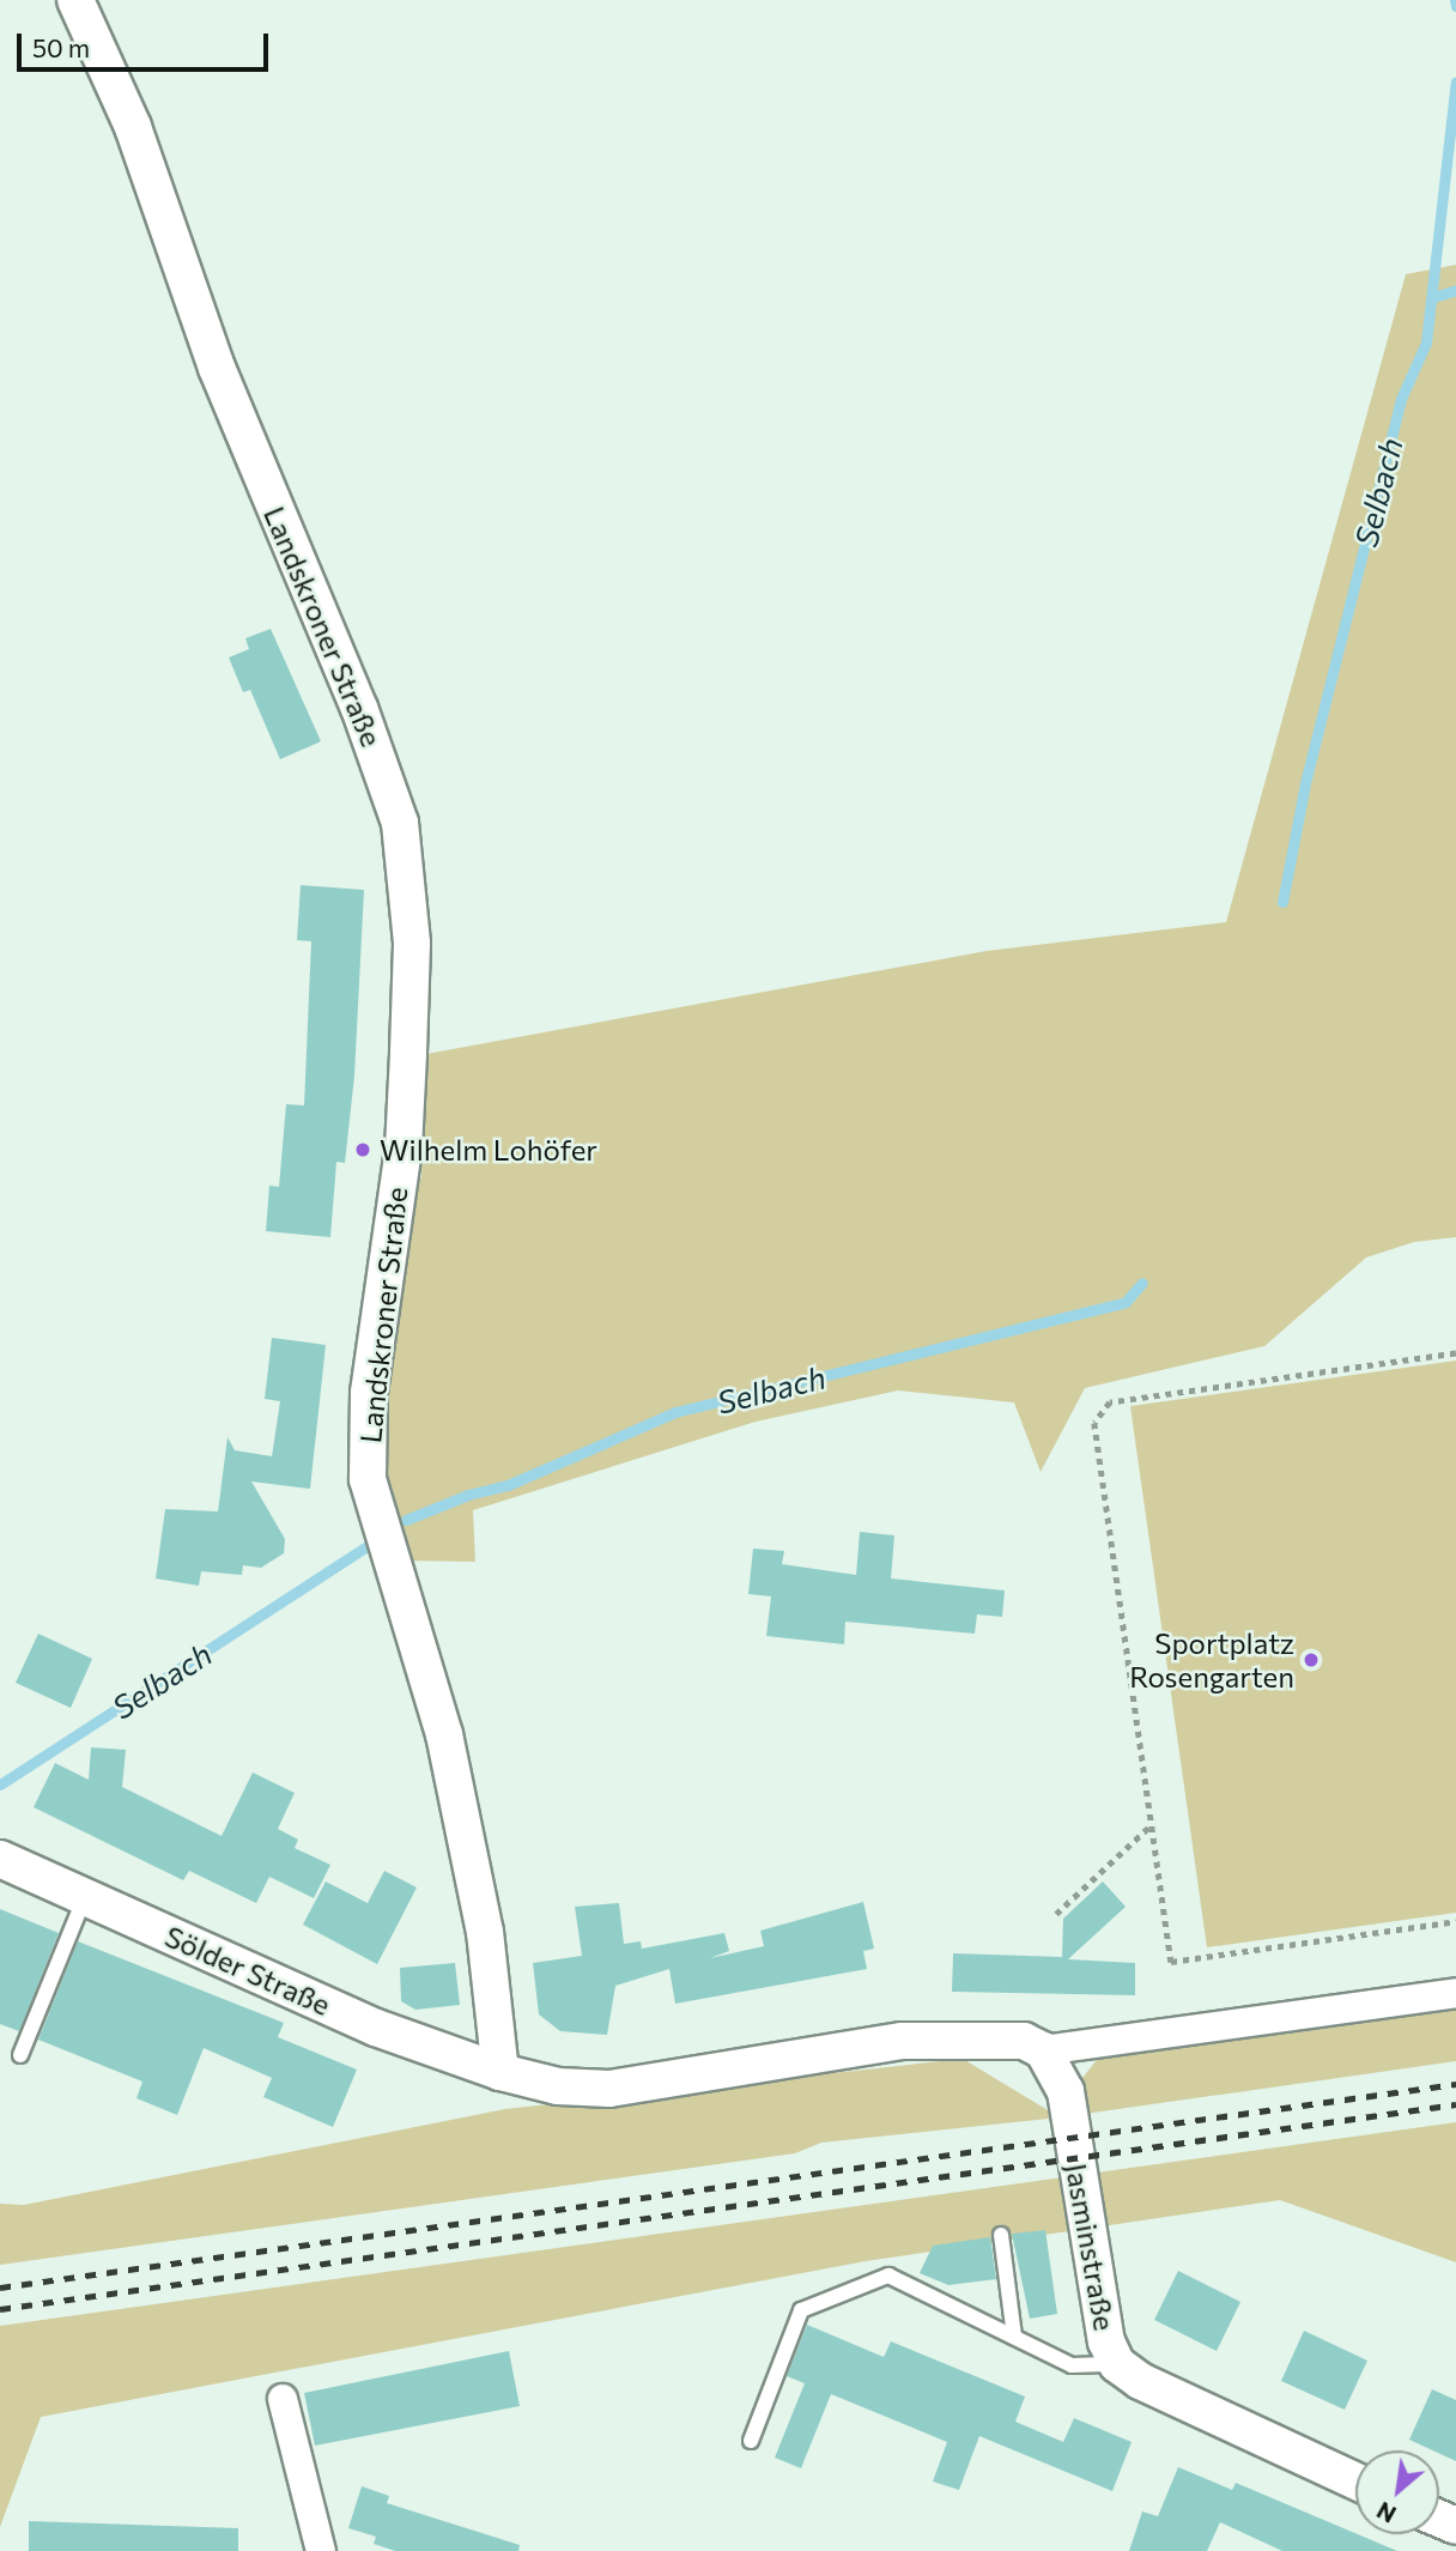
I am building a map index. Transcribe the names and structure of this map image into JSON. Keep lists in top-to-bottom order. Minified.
{"streets":{"street":["Landskroner Straße","Sölder Straße","Jasminstraße"]},"crossings":[["Landskroner Straße","Sölder Straße"]],"water":["Selbach"],"places":["Wilhelm Lohöfer","Sportplatz Rosengarten"],"scale_bar":"50 m","north":"bottom left"}
